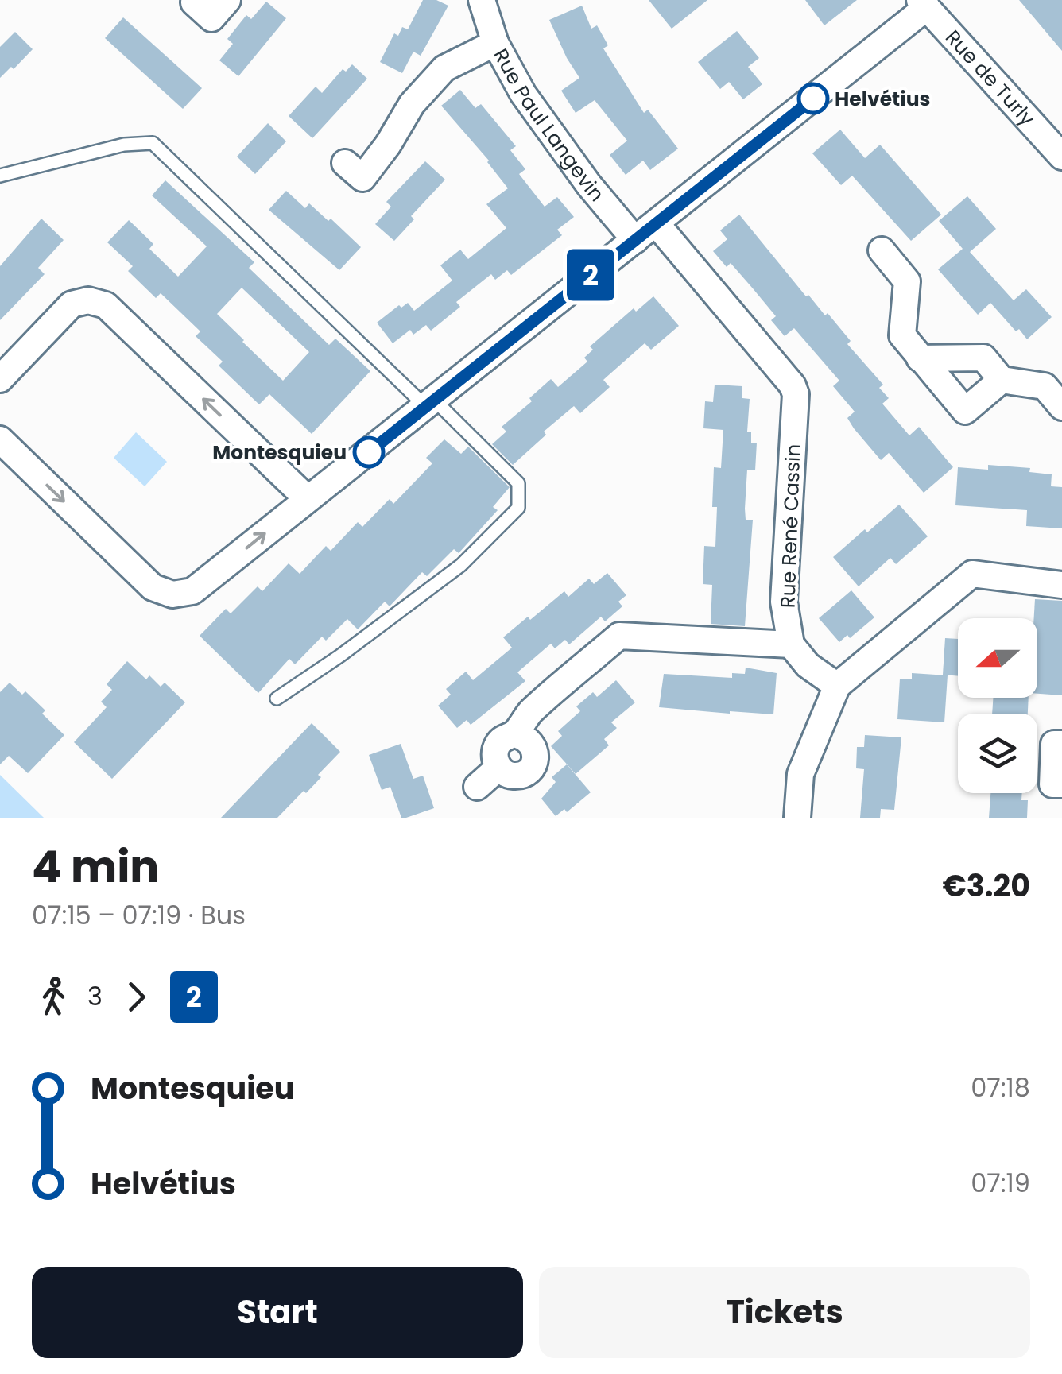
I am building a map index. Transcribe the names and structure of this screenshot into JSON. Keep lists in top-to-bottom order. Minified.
{"streets":{"street":["Rue de Turly","Rue Paul Langevin","Rue René Cassin"]},"places":["Helvétius","Montesquieu"],"lines":["bus line 2"],"north":"left","page":{"on_map":"2","heading":["4 min","07:15 – 07:19 · Bus","€3.20"],"legs":["3","2"],"list":[{"name":"Montesquieu","value":"07:18"},{"name":"Helvétius","value":"07:19"}],"buttons":["Start","Tickets"]}}
